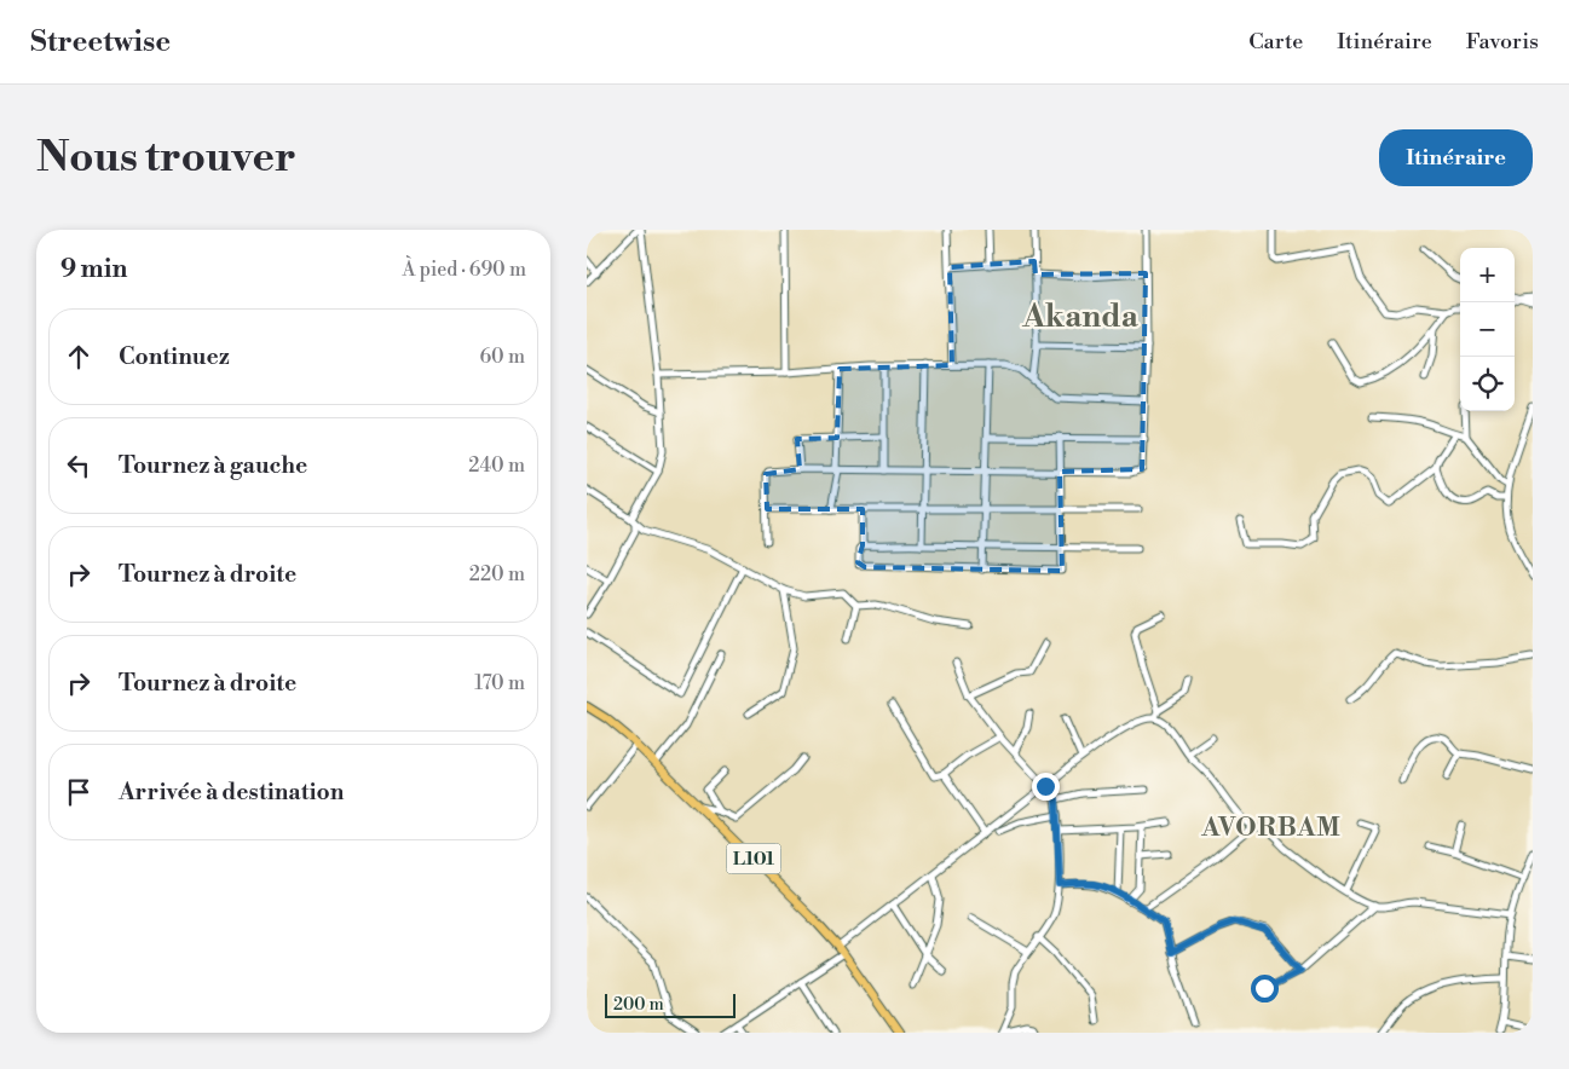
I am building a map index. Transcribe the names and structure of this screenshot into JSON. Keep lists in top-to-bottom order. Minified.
{"streets":{"main road":["L101"]},"districts":["Akanda","AVORBAM"],"scale_bar":"200 m","page":{"header":"Streetwise","nav":["Carte","Itinéraire","Favoris"],"buttons":"Itinéraire","title":"Nous trouver","heading":["9 min","À pied · 690 m"],"map_buttons":["+","−"],"list":[["Continuez","60 m"],["Tournez à gauche","240 m"],["Tournez à droite","220 m"],["Tournez à droite","170 m"],"Arrivée à destination"],"scale":"200 m"}}
